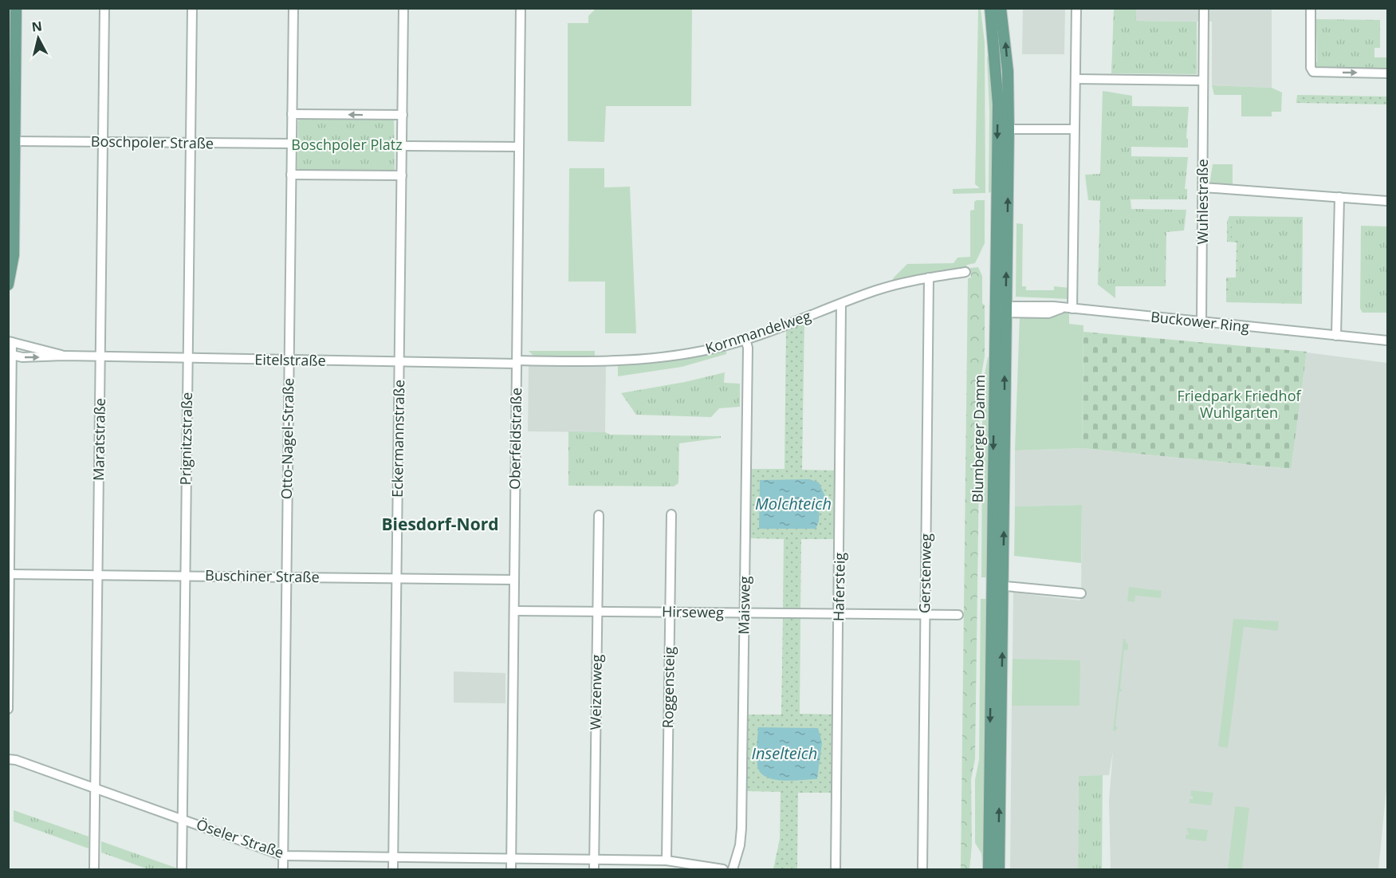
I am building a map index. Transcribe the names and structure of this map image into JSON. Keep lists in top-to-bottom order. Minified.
{"streets":{"main road":["Blumberger Damm"],"street":["Boschpoler Straße","Wuhlestraße","Buckower Ring","Kornmandelweg","Eitelstraße","Prignitzstraße","Otto-Nagel-Straße","Eckermannstraße","Oberfeldstraße","Maratstraße","Gerstenweg","Buschiner Straße","Hafersteig","Maisweg","Hirseweg","Roggensteig","Weizenweg","Öseler Straße"]},"crossings":[["Boschpoler Straße","Prignitzstraße"],["Boschpoler Straße","Otto-Nagel-Straße"],["Boschpoler Straße","Maratstraße"],["Wuhlestraße","Buckower Ring"],["Buckower Ring","Blumberger Damm"],["Kornmandelweg","Eitelstraße"],["Kornmandelweg","Oberfeldstraße"],["Kornmandelweg","Gerstenweg"],["Kornmandelweg","Hafersteig"],["Kornmandelweg","Maisweg"],["Eitelstraße","Prignitzstraße"],["Eitelstraße","Otto-Nagel-Straße"],["Eitelstraße","Eckermannstraße"],["Eitelstraße","Oberfeldstraße"],["Eitelstraße","Maratstraße"],["Prignitzstraße","Buschiner Straße"],["Prignitzstraße","Öseler Straße"],["Otto-Nagel-Straße","Buschiner Straße"],["Otto-Nagel-Straße","Öseler Straße"],["Eckermannstraße","Buschiner Straße"],["Eckermannstraße","Öseler Straße"],["Oberfeldstraße","Buschiner Straße"],["Oberfeldstraße","Hirseweg"],["Oberfeldstraße","Öseler Straße"],["Maratstraße","Buschiner Straße"],["Maratstraße","Öseler Straße"],["Gerstenweg","Hirseweg"],["Hafersteig","Hirseweg"],["Maisweg","Hirseweg"],["Hirseweg","Roggensteig"],["Hirseweg","Weizenweg"],["Roggensteig","Öseler Straße"],["Weizenweg","Öseler Straße"]],"districts":["Biesdorf-Nord"],"water":["Molchteich","Inselteich"],"parks":["Boschpoler Platz","Friedpark Friedhof Wuhlgarten"],"north":"top"}
